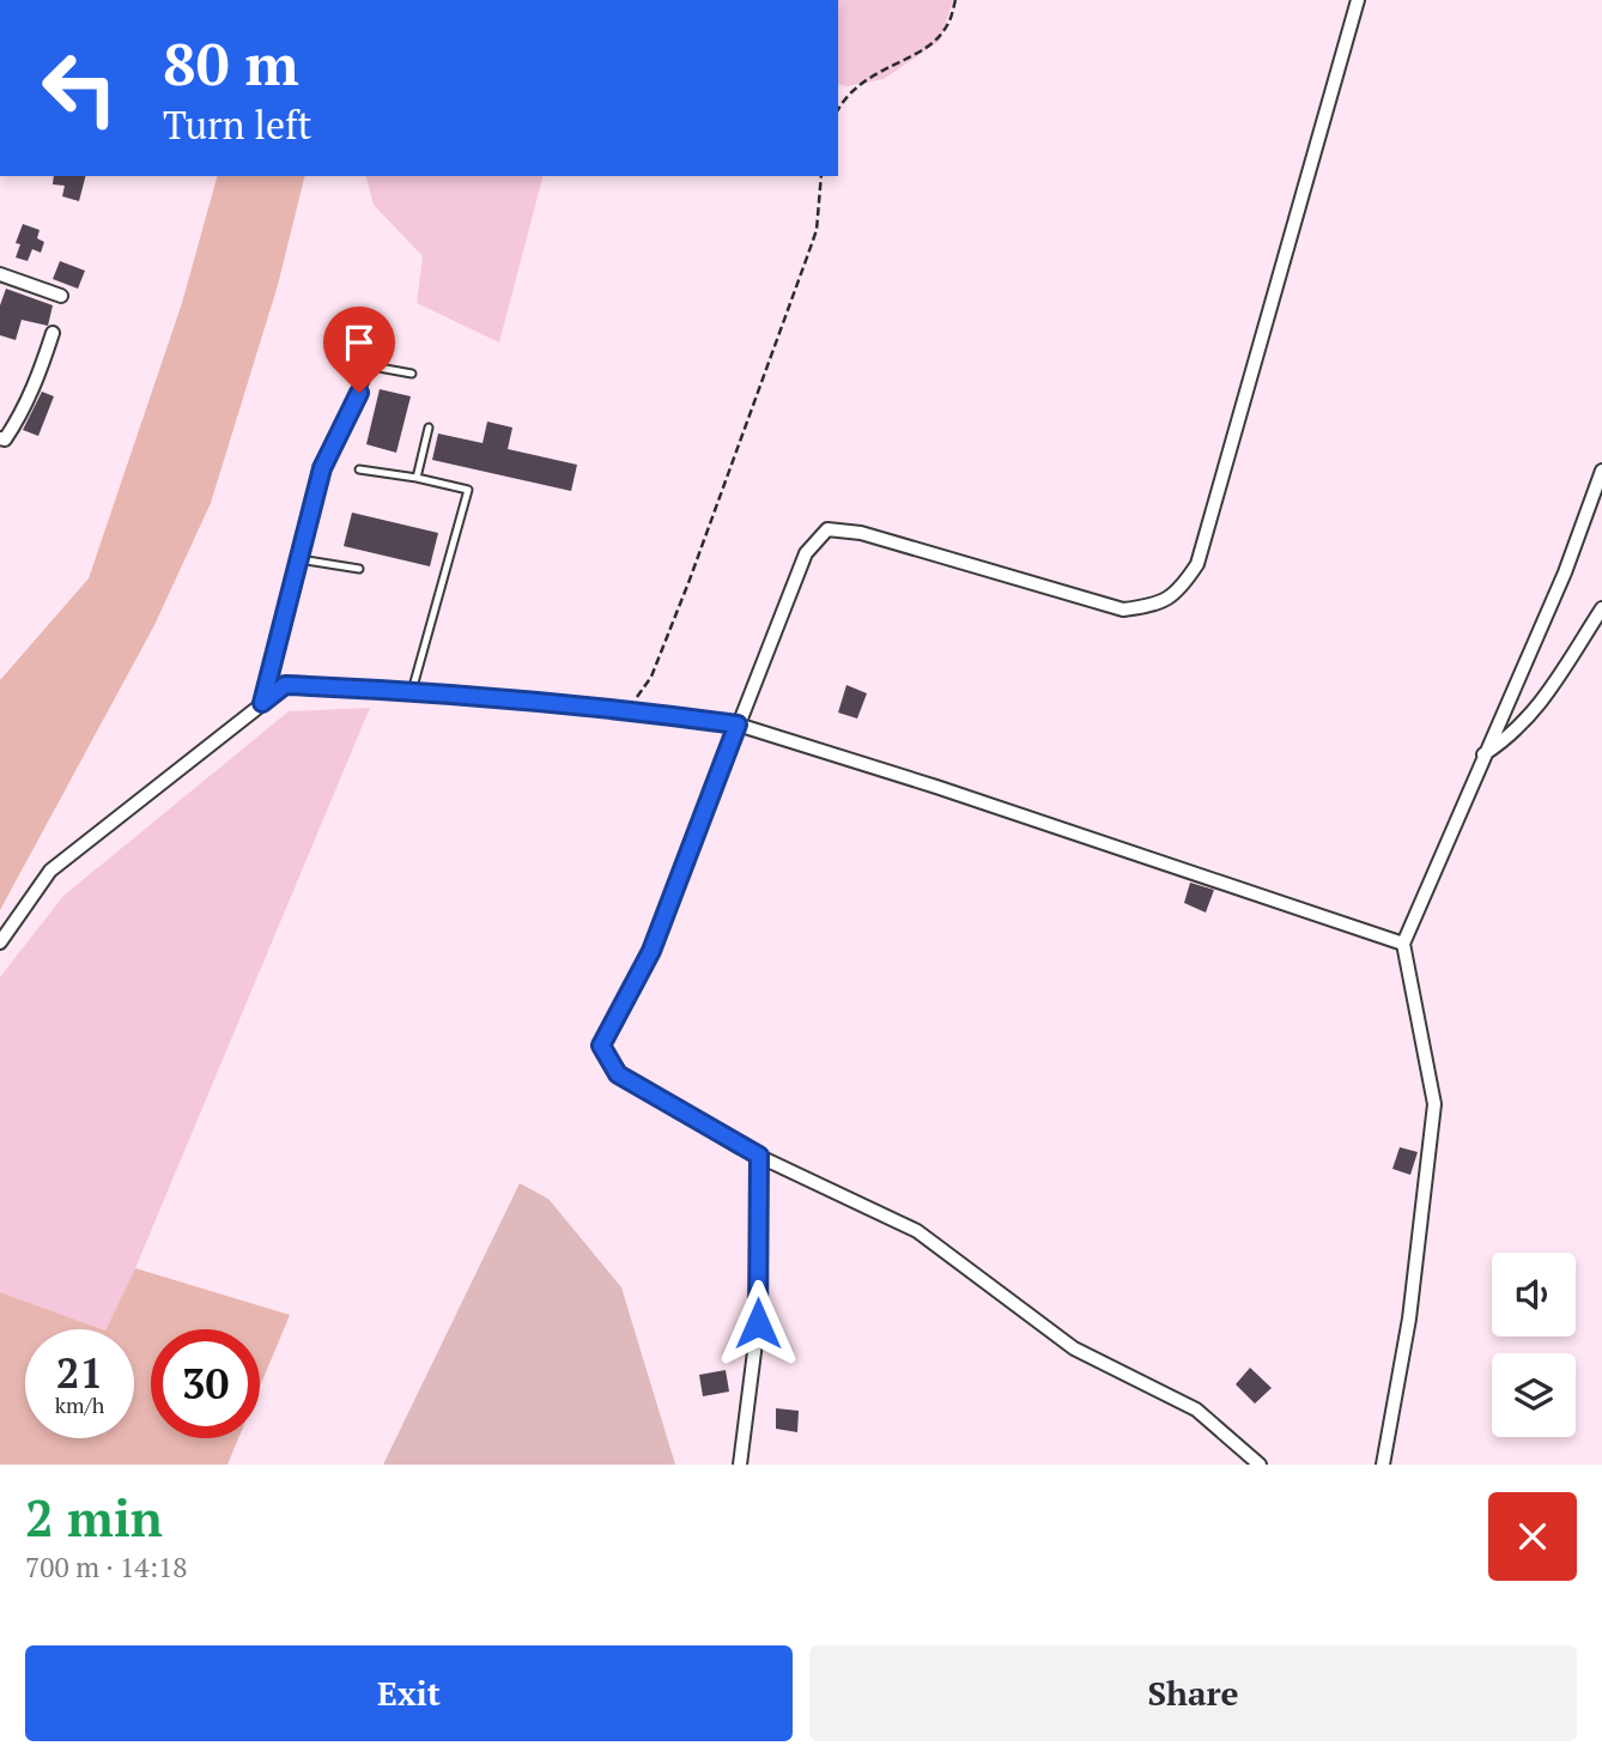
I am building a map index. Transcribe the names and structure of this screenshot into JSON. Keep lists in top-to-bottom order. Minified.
{"page":{"turn":["80 m","Turn left"],"speed":"21 km/h","limit":"30","heading":["2 min","700 m · 14:18"],"buttons":["Exit","Share"]}}
